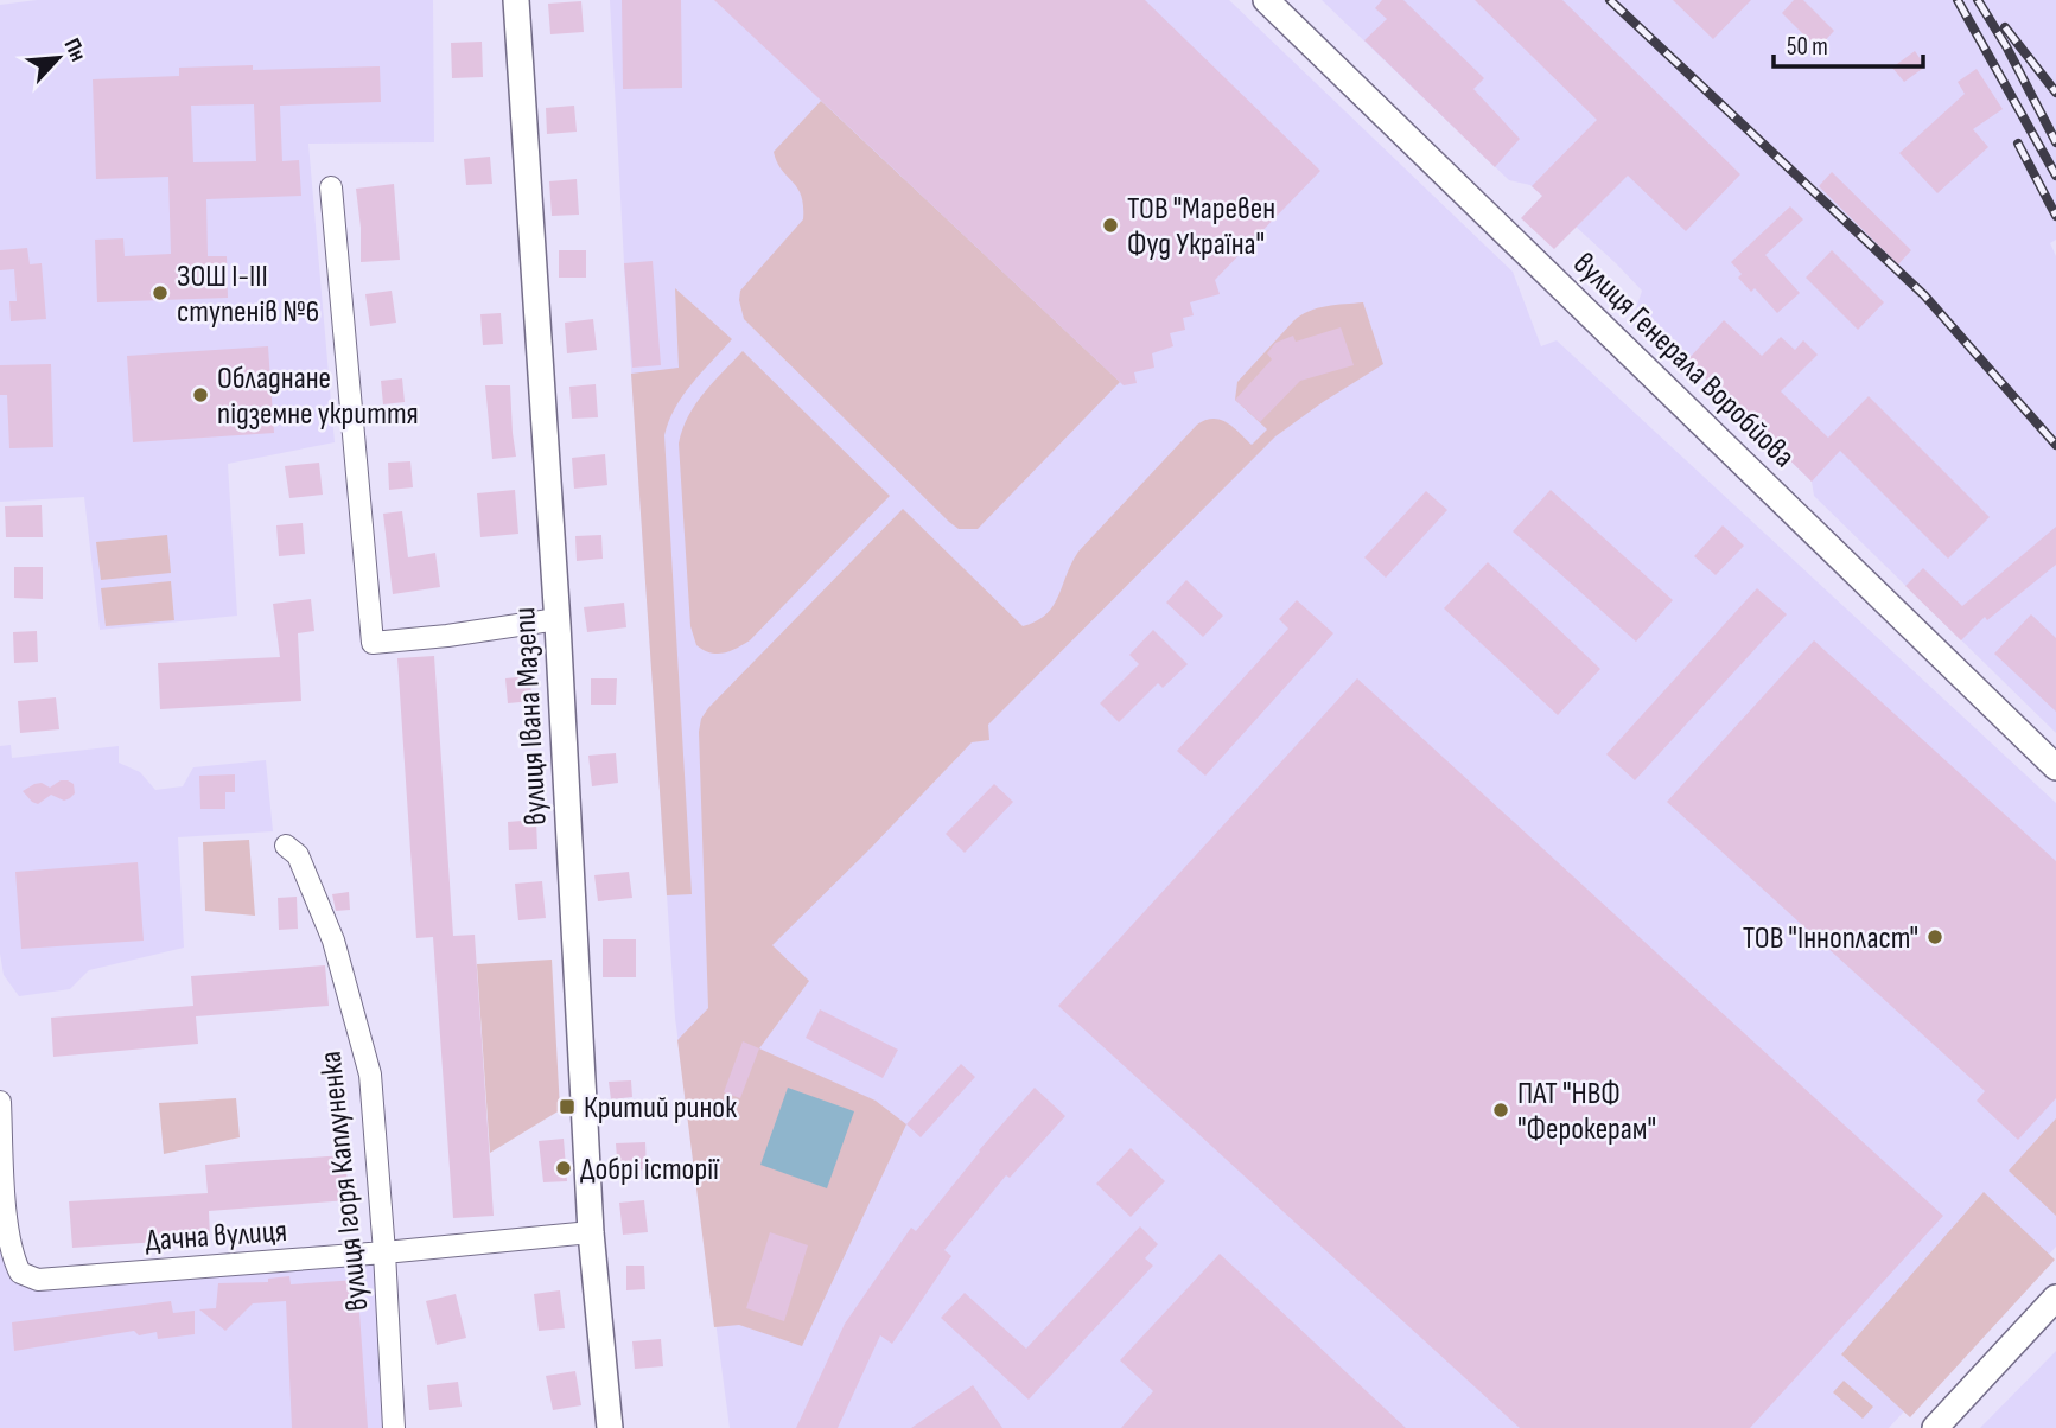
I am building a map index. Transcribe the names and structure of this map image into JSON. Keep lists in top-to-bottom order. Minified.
{"streets":{"street":["вулиця Генерала Воробйова","вулиця Івана Мазепи","вулиця Ігоря Каплуненка","Дачна вулиця"]},"crossings":[["вулиця Івана Мазепи","Дачна вулиця"],["вулиця Ігоря Каплуненка","Дачна вулиця"]],"places":{"other":["ТОВ \"Маревен Фуд Україна\"","ЗОШ І-ІІІ ступенів №6","Обладнане підземне укриття","ТОВ \"Іннопласт\"","ПАТ \"НВФ \"Ферокерам\"","Добрі історії"],"transit":["Критий ринок"]},"scale_bar":"50 m","north":"top right"}
